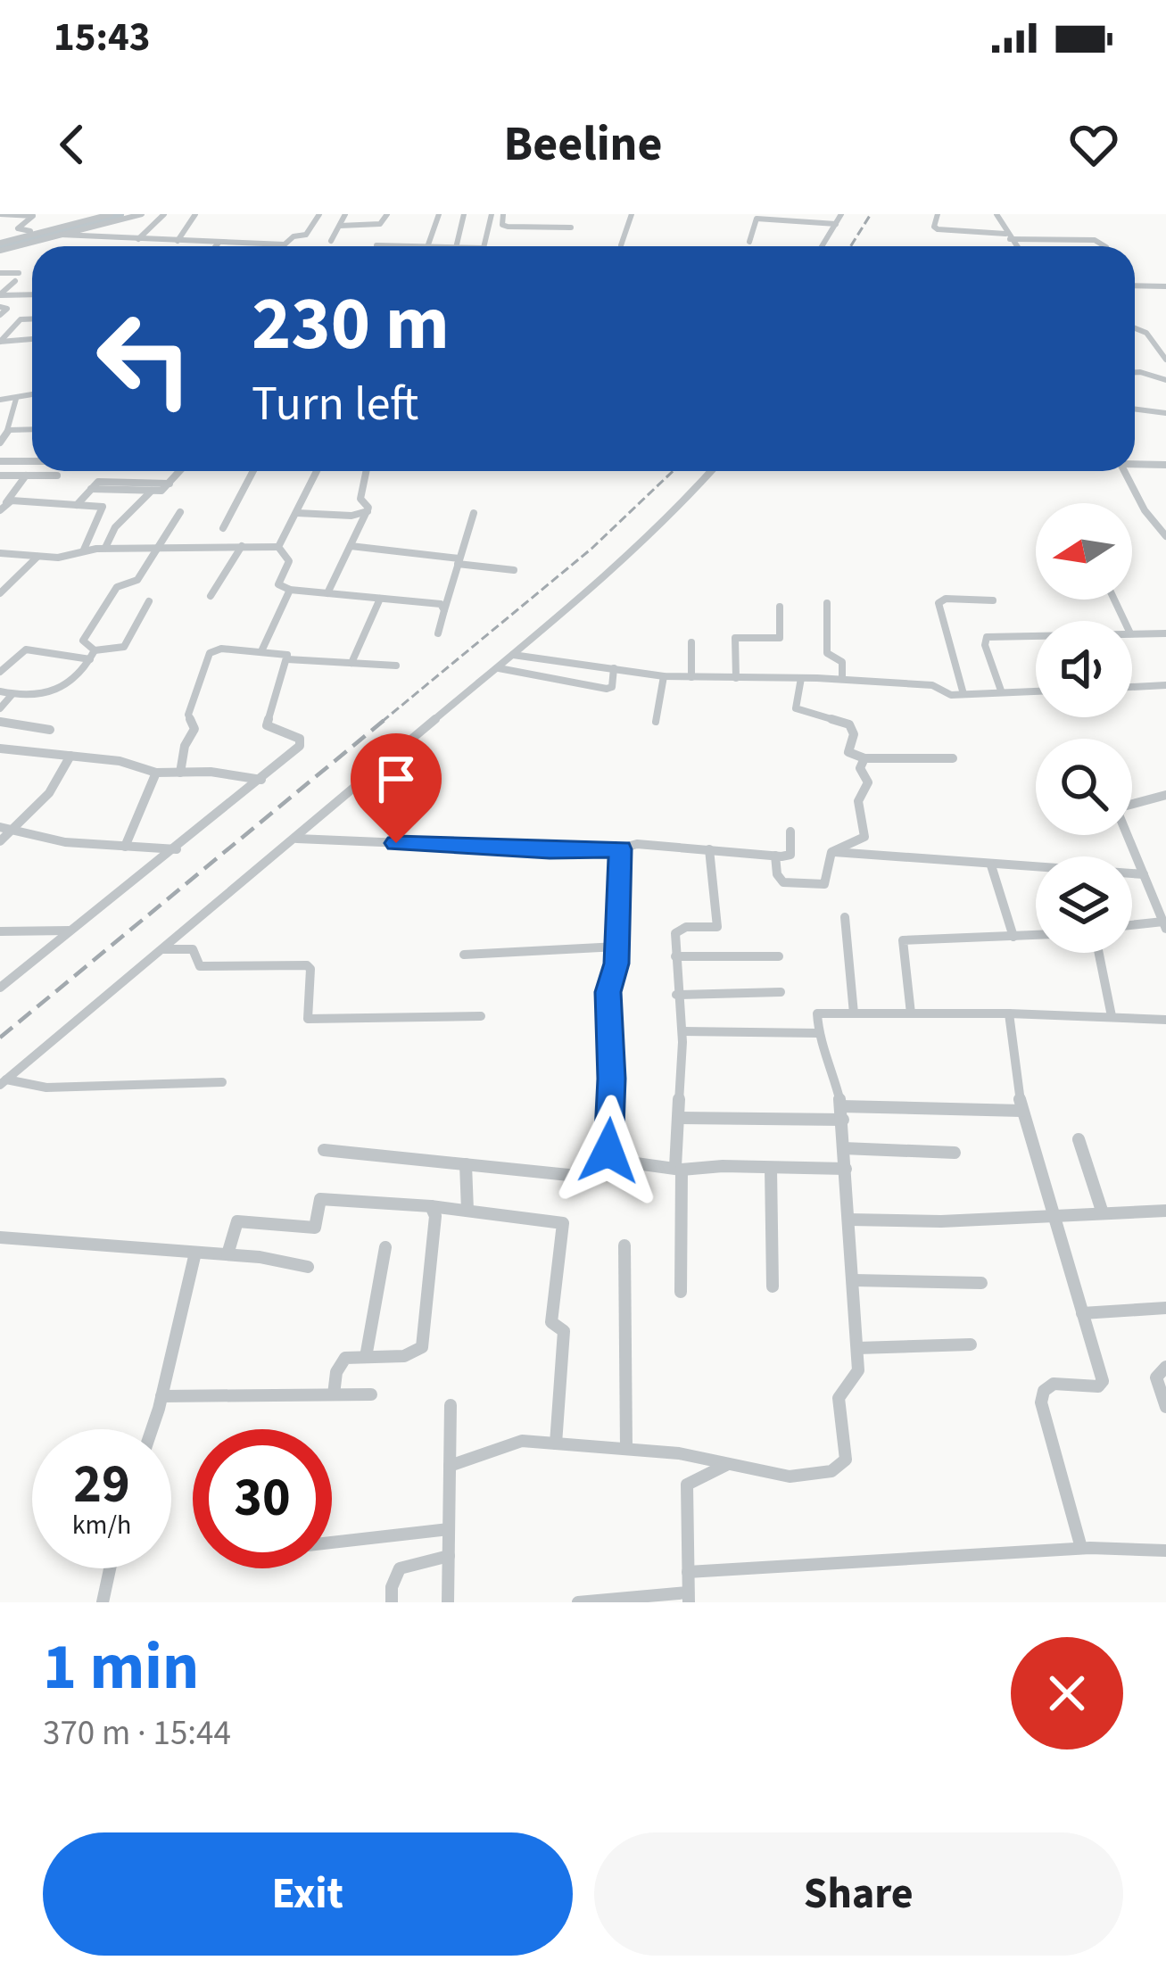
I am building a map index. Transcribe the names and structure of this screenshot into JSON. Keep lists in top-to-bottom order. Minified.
{"north":"left","page":{"status":"15:43","header":"Beeline","turn":["230 m","Turn left"],"speed":"29 km/h","limit":"30","heading":["1 min","370 m · 15:44"],"buttons":["Exit","Share"]}}
